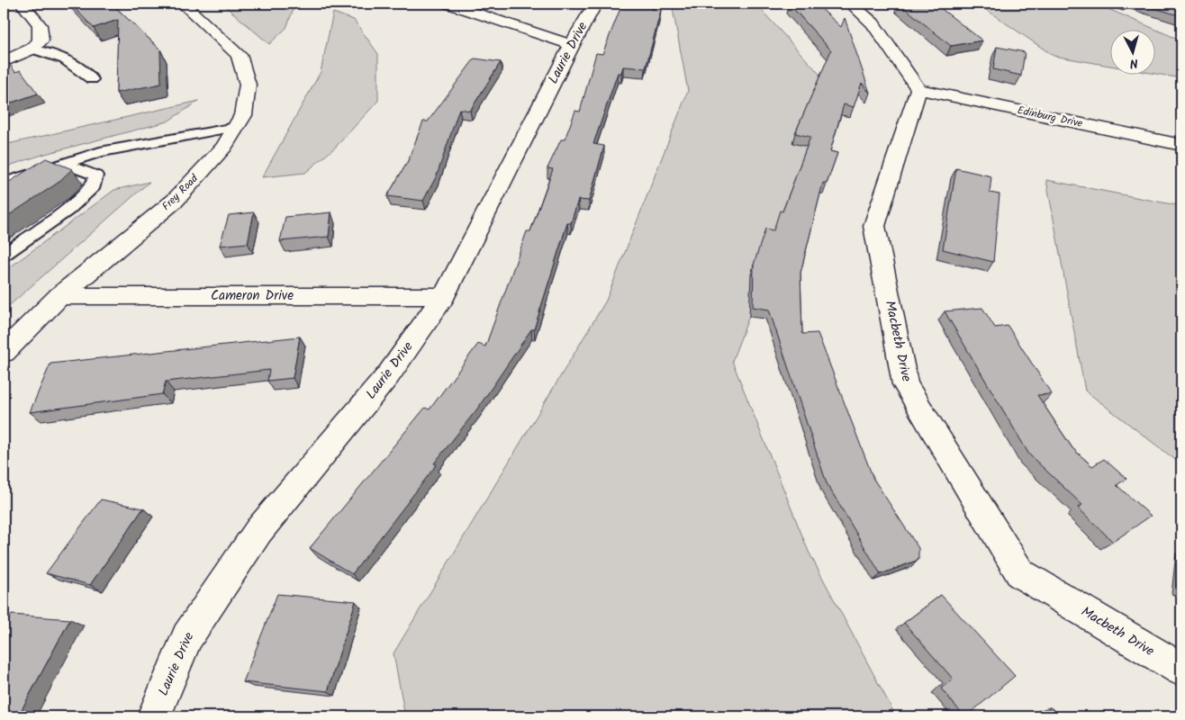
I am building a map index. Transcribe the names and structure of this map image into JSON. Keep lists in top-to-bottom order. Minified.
{"streets":{"street":["Laurie Drive","Edinburg Drive","Frey Road","Cameron Drive","Macbeth Drive"]},"crossings":[["Laurie Drive","Cameron Drive"],["Edinburg Drive","Macbeth Drive"],["Frey Road","Cameron Drive"]],"north":"bottom"}
